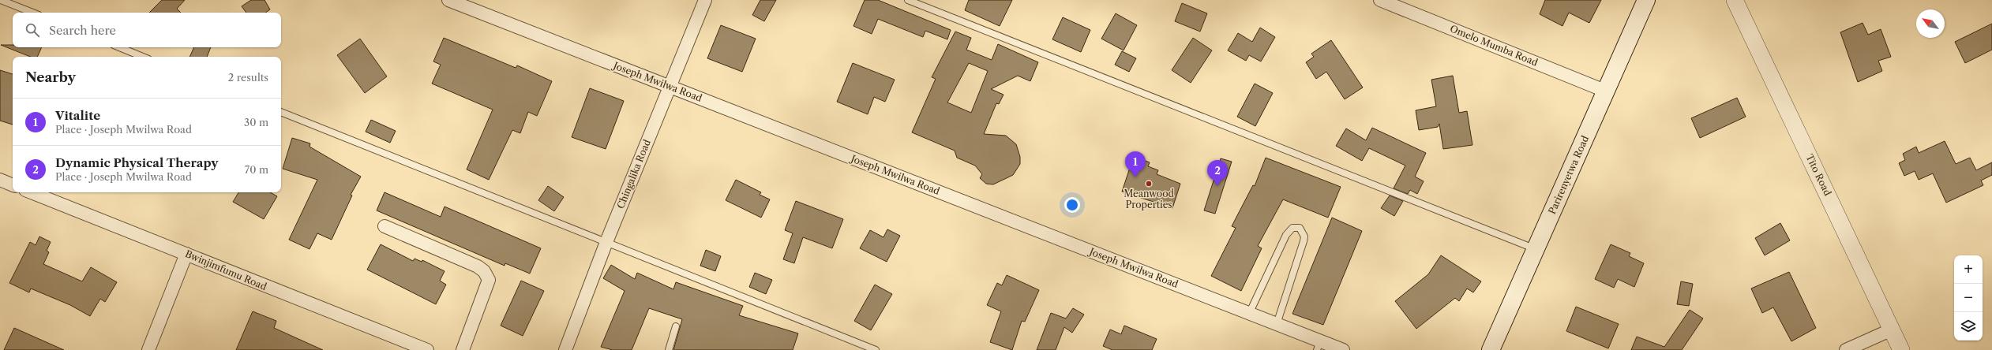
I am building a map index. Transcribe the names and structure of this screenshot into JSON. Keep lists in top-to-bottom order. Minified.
{"streets":{"main road":["Parirenyetwa Road"],"street":["Omelo Mumba Road","Joseph Mwilwa Road","Chingalika Road","Tito Road","Bwinjimfumu Road"]},"crossings":[["Omelo Mumba Road","Parirenyetwa Road"],["Joseph Mwilwa Road","Chingalika Road"]],"places":["Meanwood Properties"],"north":"top left","page":{"search":"Search here","heading":["Nearby","2 results"],"list":[{"mark":"1","name":"Vitalite","note":"Place · Joseph Mwilwa Road","value":"30 m"},{"mark":"2","name":"Dynamic Physical Therapy","note":"Place · Joseph Mwilwa Road","value":"70 m"}],"pins":["1","2"],"map_buttons":["+","−"]}}
